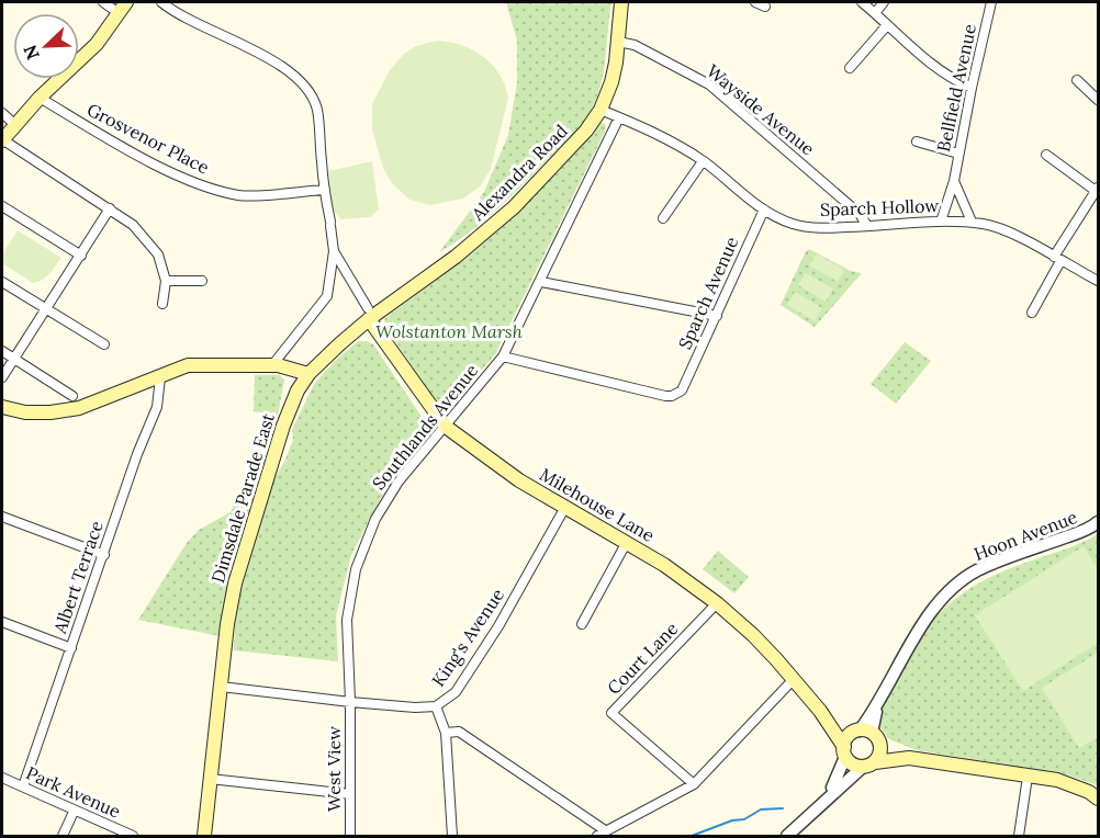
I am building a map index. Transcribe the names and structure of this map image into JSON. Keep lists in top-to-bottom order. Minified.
{"streets":{"main road":["Alexandra Road","Dimsdale Parade East","Milehouse Lane"],"street":["Bellfield Avenue","Wayside Avenue","Grosvenor Place","Sparch Hollow","Sparch Avenue","Southlands Avenue","Hoon Avenue","Albert Terrace","King's Avenue","Court Lane","West View","Park Avenue"]},"crossings":[["Bellfield Avenue","Sparch Hollow"],["Wayside Avenue","Alexandra Road"],["Wayside Avenue","Sparch Hollow"],["Alexandra Road","Sparch Hollow"],["Alexandra Road","Dimsdale Parade East"],["Alexandra Road","Milehouse Lane"],["Sparch Hollow","Sparch Avenue"],["Sparch Hollow","Southlands Avenue"],["Sparch Avenue","Southlands Avenue"],["Southlands Avenue","Milehouse Lane"],["Southlands Avenue","King's Avenue"],["Southlands Avenue","West View"],["Dimsdale Parade East","Milehouse Lane"],["Dimsdale Parade East","King's Avenue"],["Milehouse Lane","Hoon Avenue"],["Milehouse Lane","King's Avenue"],["Milehouse Lane","Court Lane"],["Albert Terrace","Park Avenue"],["King's Avenue","West View"]],"parks":["Wolstanton Marsh"],"north":"bottom left"}
